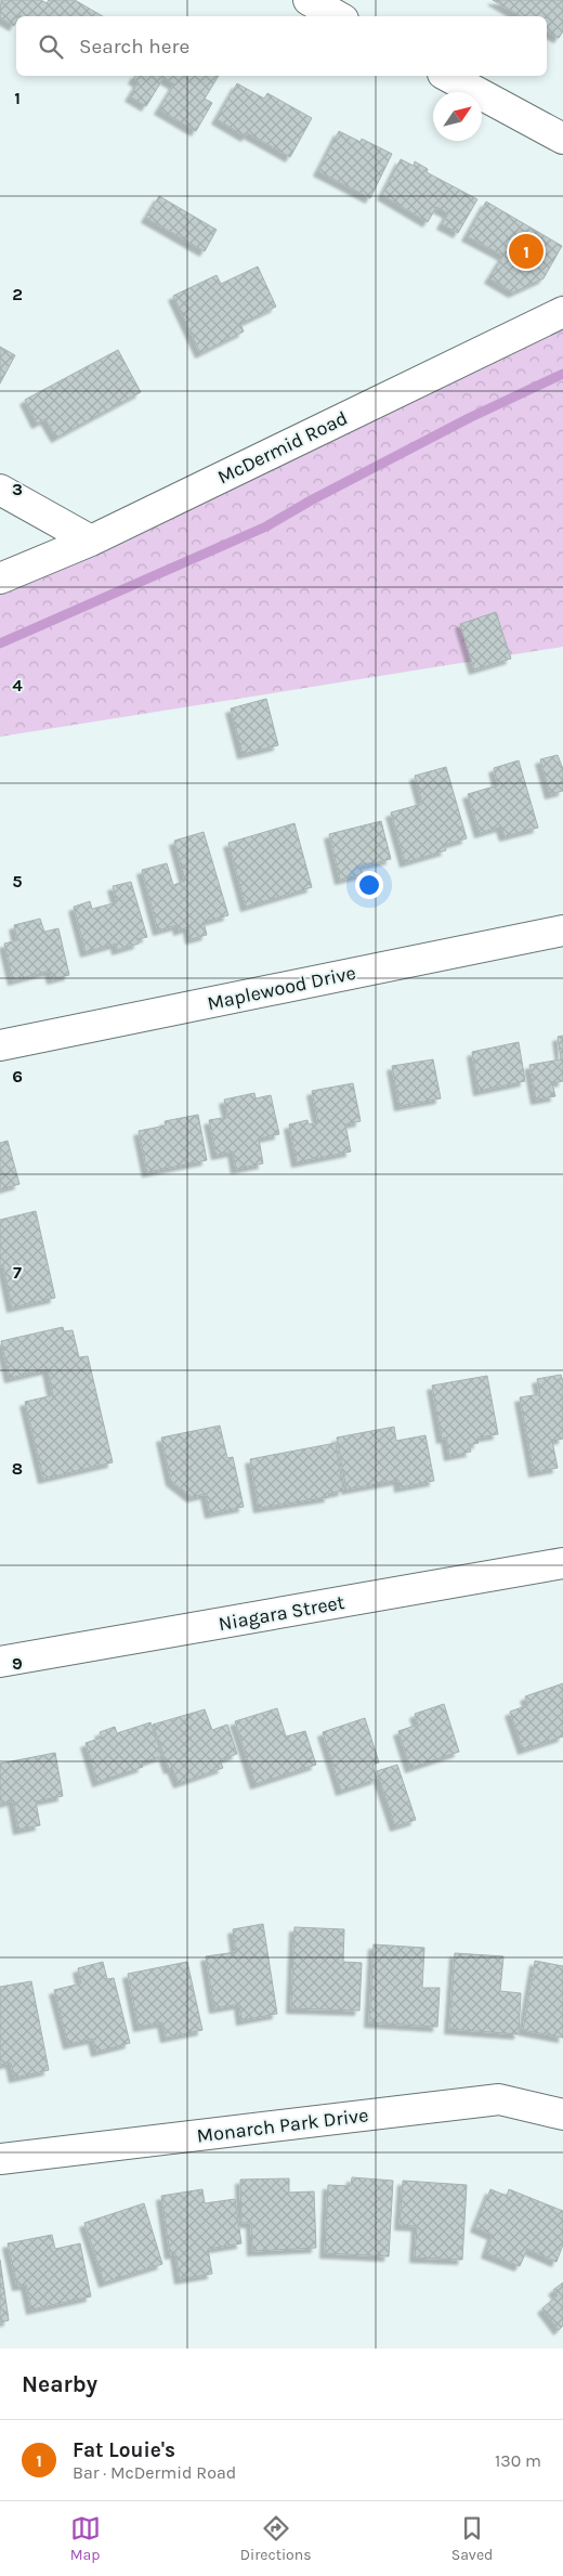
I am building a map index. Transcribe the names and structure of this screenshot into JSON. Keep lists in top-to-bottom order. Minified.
{"streets":{"street":["McDermid Road","Maplewood Drive","Niagara Street","Monarch Park Drive"]},"north":"top right","page":{"search":"Search here","pins":"1","heading":"Nearby","list":[{"mark":"1","name":"Fat Louie's","note":"Bar · McDermid Road","value":"130 m"}],"nav":["Map","Directions","Saved"]},"grid":{"rows":["1","2","3","4","5","6","7","8","9"]}}
